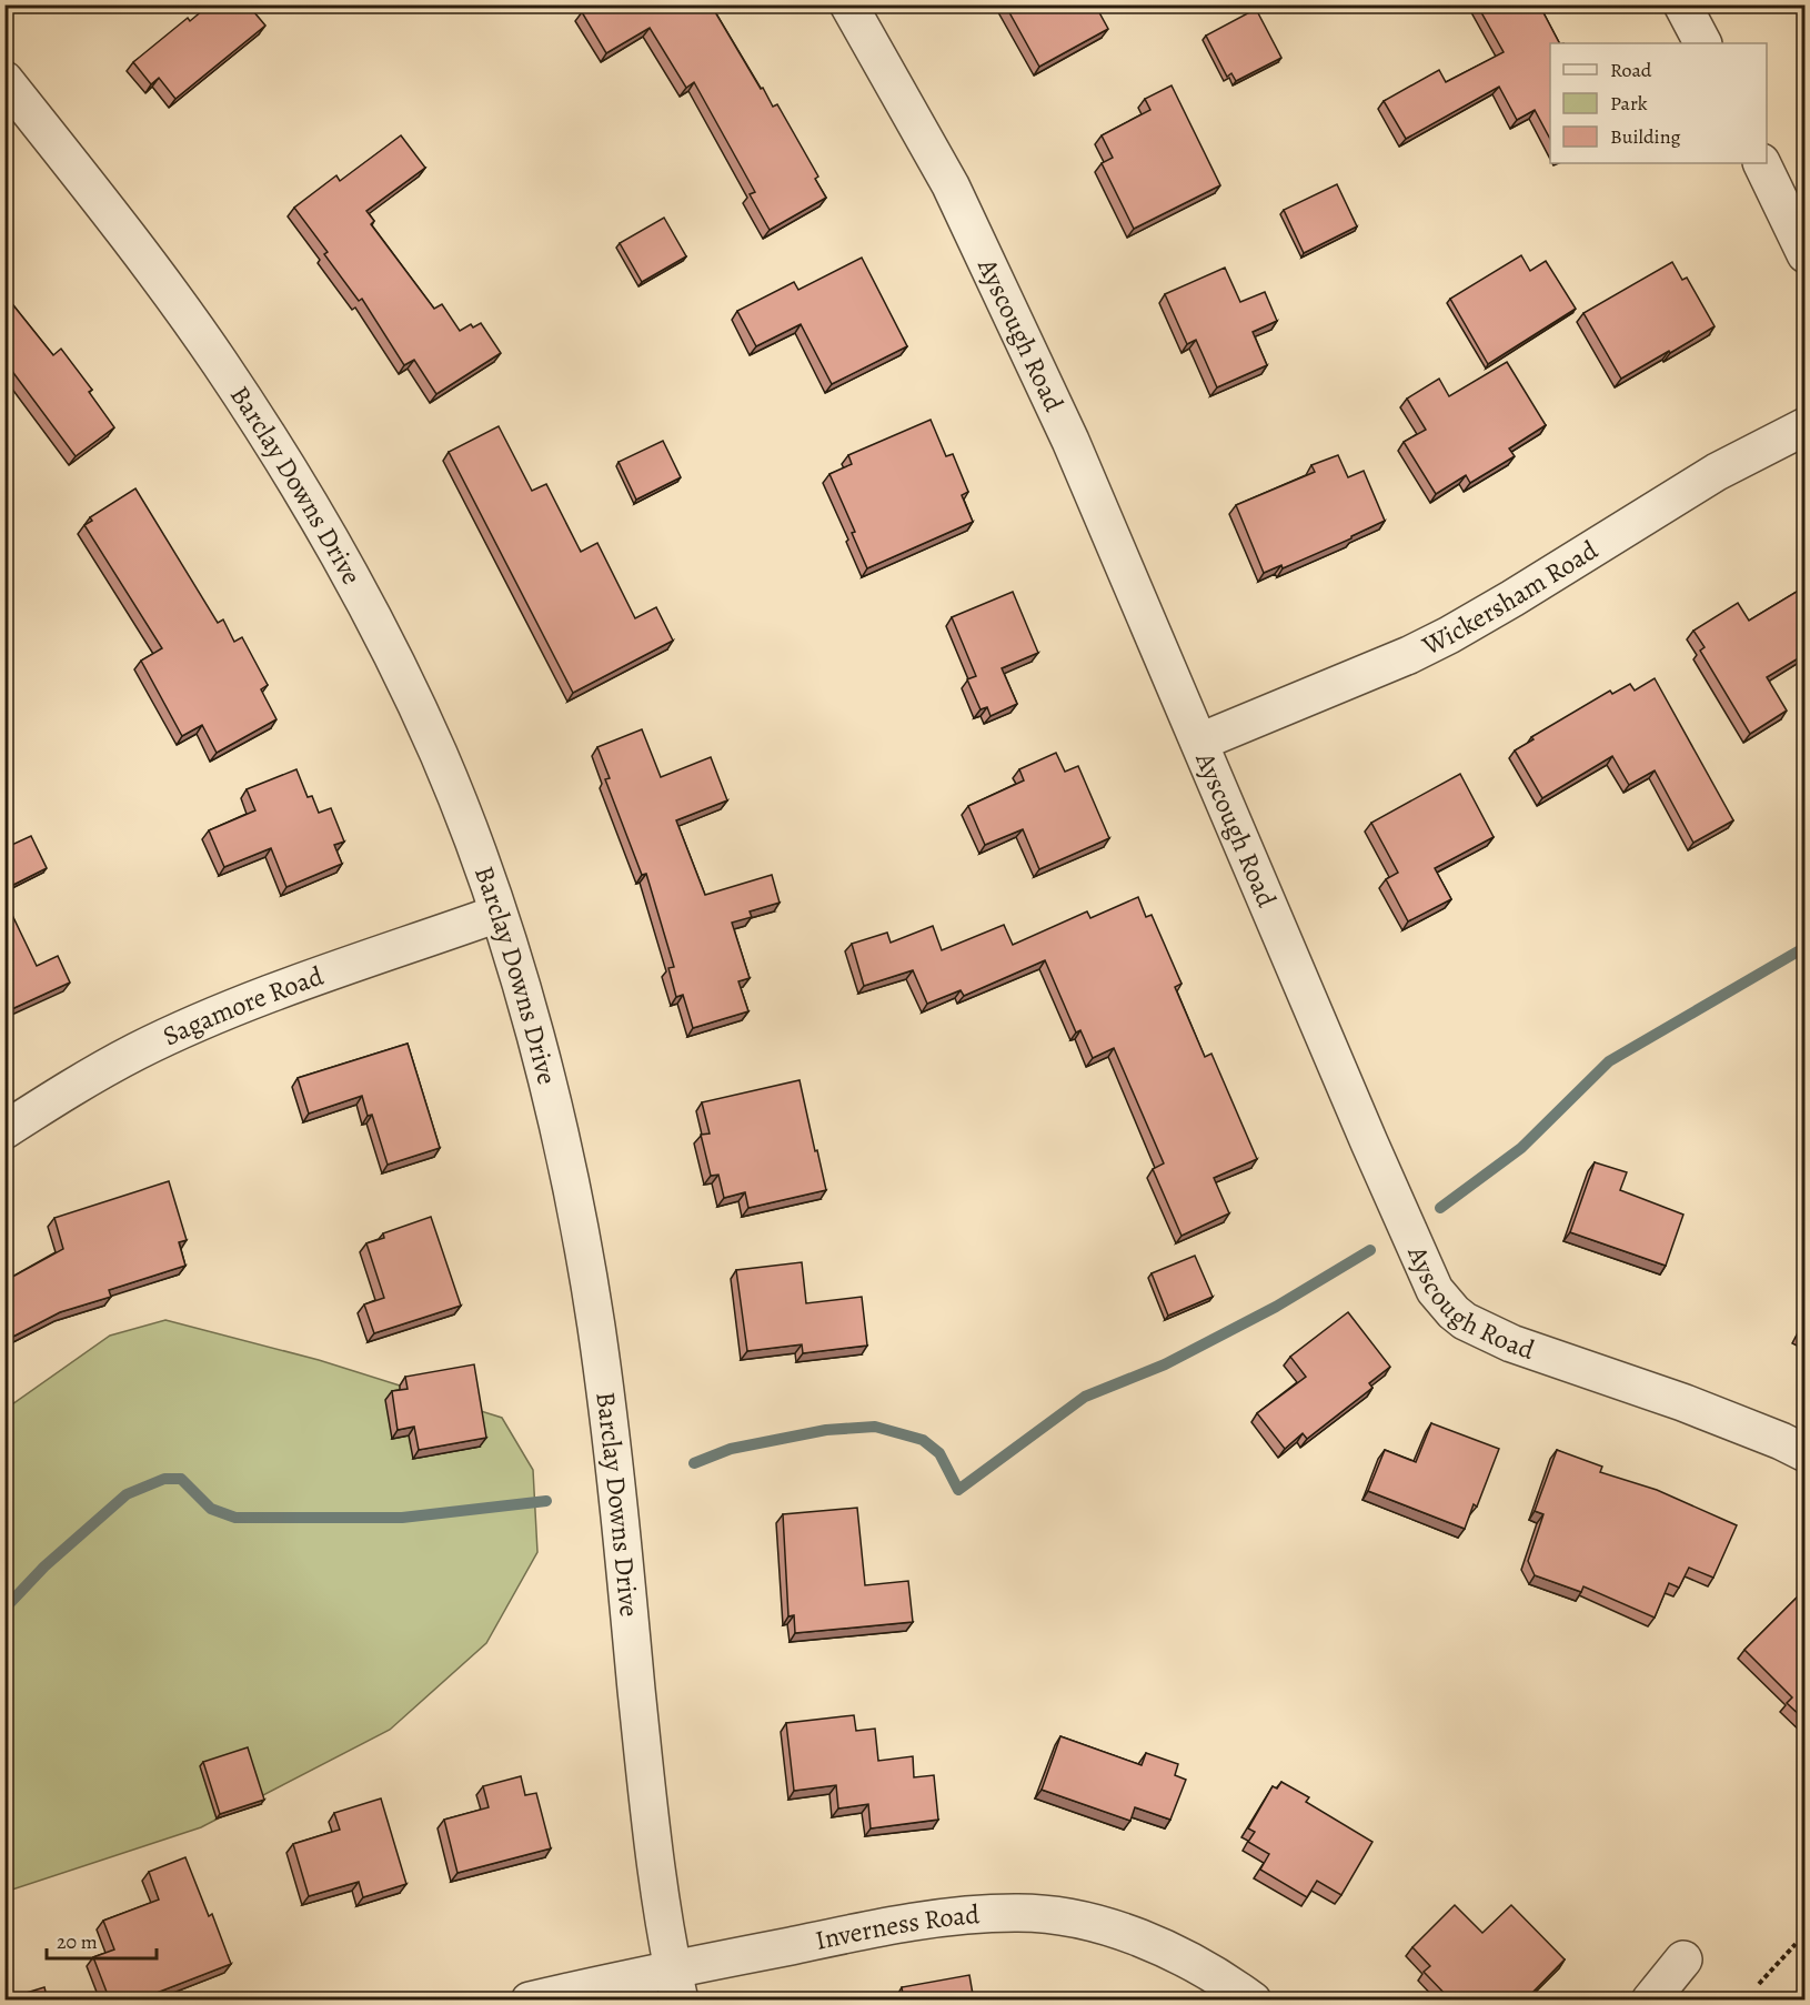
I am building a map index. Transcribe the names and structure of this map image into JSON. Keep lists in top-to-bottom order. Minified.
{"streets":{"street":["Ayscough Road","Barclay Downs Drive","Wickersham Road","Sagamore Road","Inverness Road"]},"crossings":[["Ayscough Road","Wickersham Road"],["Barclay Downs Drive","Sagamore Road"],["Barclay Downs Drive","Inverness Road"]],"legend":["Road","Park","Building"],"scale_bar":"20 m"}
